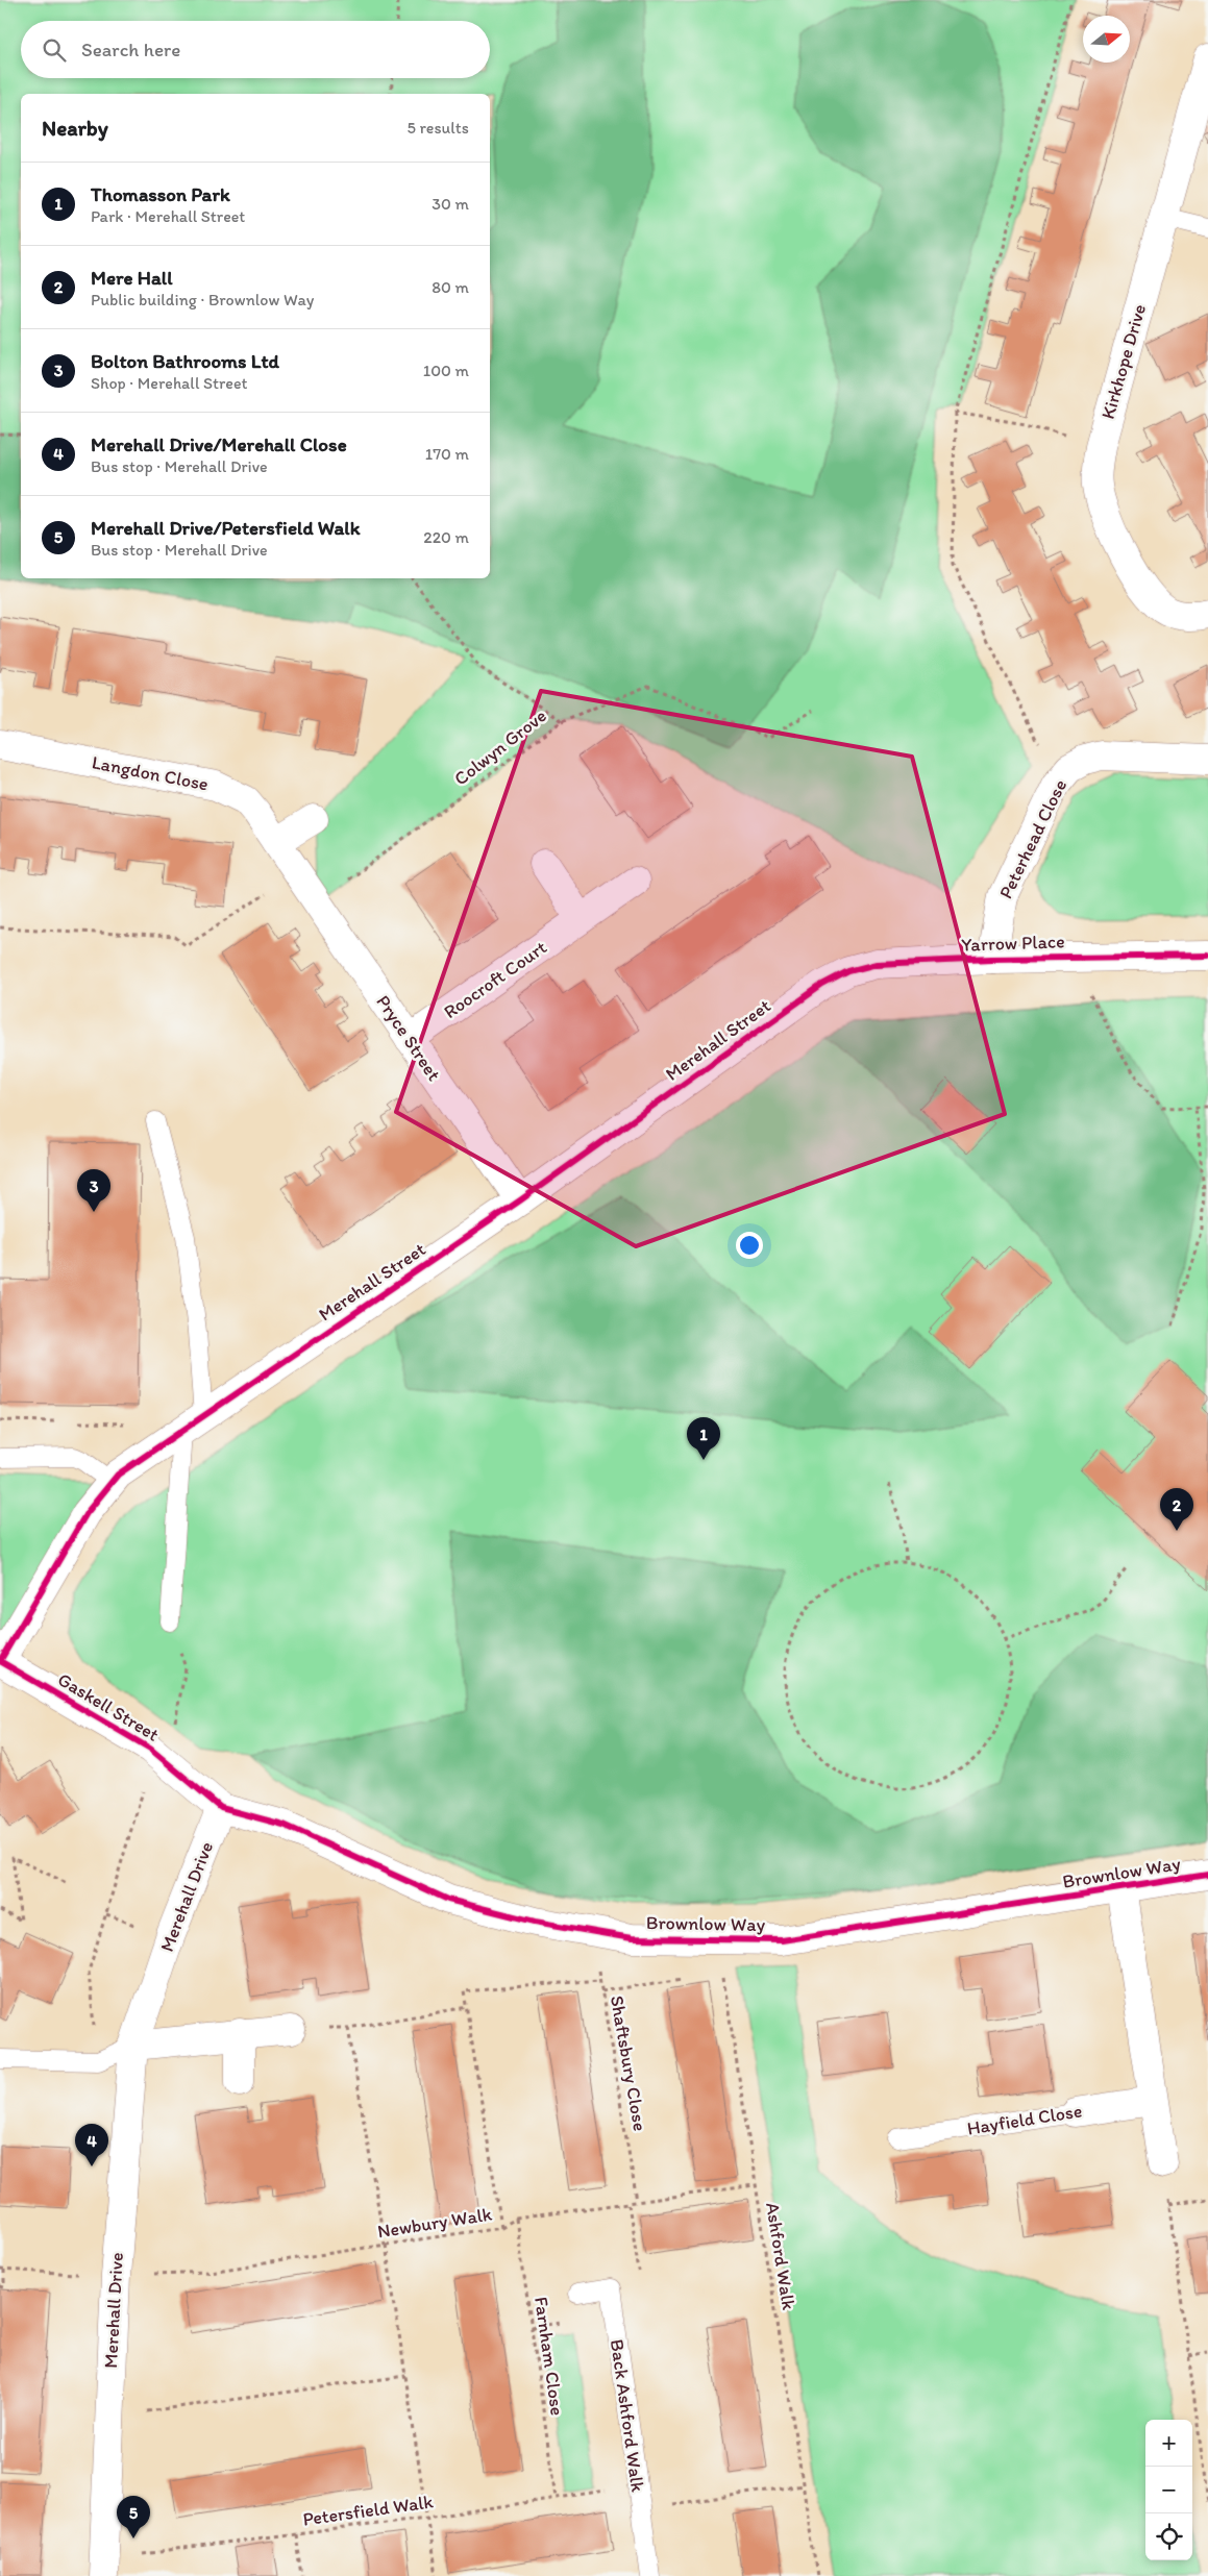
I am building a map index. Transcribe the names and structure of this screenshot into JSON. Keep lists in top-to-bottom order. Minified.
{"streets":{"street":["Kirkhope Drive","Langdon Close","Peterhead Close","Yarrow Place","Roocroft Court","Pryce Street","Merehall Street","Gaskell Street","Brownlow Way","Merehall Drive","Hayfield Close"],"lane":["Back Ashford Walk"],"path":["Colwyn Grove","Shaftsbury Close","Newbury Walk","Ashford Walk","Farnham Close","Petersfield Walk"]},"crossings":[["Colwyn Grove","Pryce Street"],["Langdon Close","Pryce Street"],["Peterhead Close","Yarrow Place"],["Yarrow Place","Merehall Street"],["Roocroft Court","Pryce Street"],["Pryce Street","Merehall Street"],["Merehall Street","Gaskell Street"],["Gaskell Street","Brownlow Way"],["Gaskell Street","Merehall Drive"],["Brownlow Way","Merehall Drive"],["Brownlow Way","Shaftsbury Close"],["Brownlow Way","Ashford Walk"],["Merehall Drive","Newbury Walk"],["Merehall Drive","Petersfield Walk"],["Shaftsbury Close","Newbury Walk"],["Newbury Walk","Ashford Walk"],["Newbury Walk","Farnham Close"],["Farnham Close","Petersfield Walk"],["Back Ashford Walk","Petersfield Walk"]],"north":"right","page":{"search":"Search here","heading":["Nearby","5 results"],"list":[{"mark":"1","name":"Thomasson Park","note":"Park · Merehall Street","value":"30 m"},{"mark":"2","name":"Mere Hall","note":"Public building · Brownlow Way","value":"80 m"},{"mark":"3","name":"Bolton Bathrooms Ltd","note":"Shop · Merehall Street","value":"100 m"},{"mark":"4","name":"Merehall Drive/Merehall Close","note":"Bus stop · Merehall Drive","value":"170 m"},{"mark":"5","name":"Merehall Drive/Petersfield Walk","note":"Bus stop · Merehall Drive","value":"220 m"}],"pins":["3","1","2","4","5"],"map_buttons":["+","−"]}}
